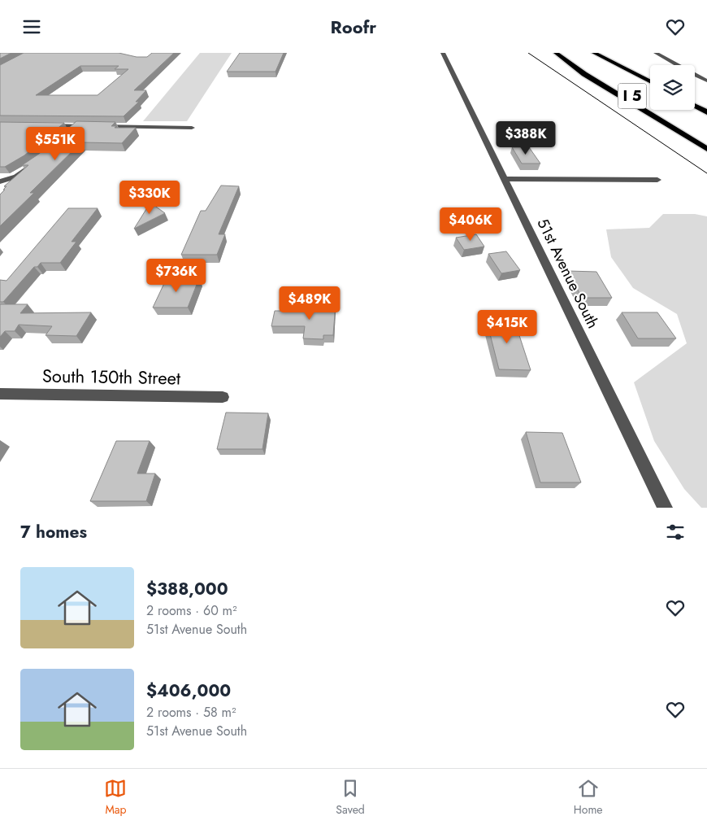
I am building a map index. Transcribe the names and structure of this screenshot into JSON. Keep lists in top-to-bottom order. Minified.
{"streets":{"highway":["I 5"],"street":["51st Avenue South","South 150th Street"]},"page":{"header":"Roofr","price":["$388K","$551K","$330K","$406K","$736K","$489K","$415K"],"heading":"7 homes","list":[{"name":"$388,000","note":"2 rooms · 60 m² · 51st Avenue South"},{"name":"$406,000","note":"2 rooms · 58 m² · 51st Avenue South"}],"tabs":["Map","Saved","Home"]}}
